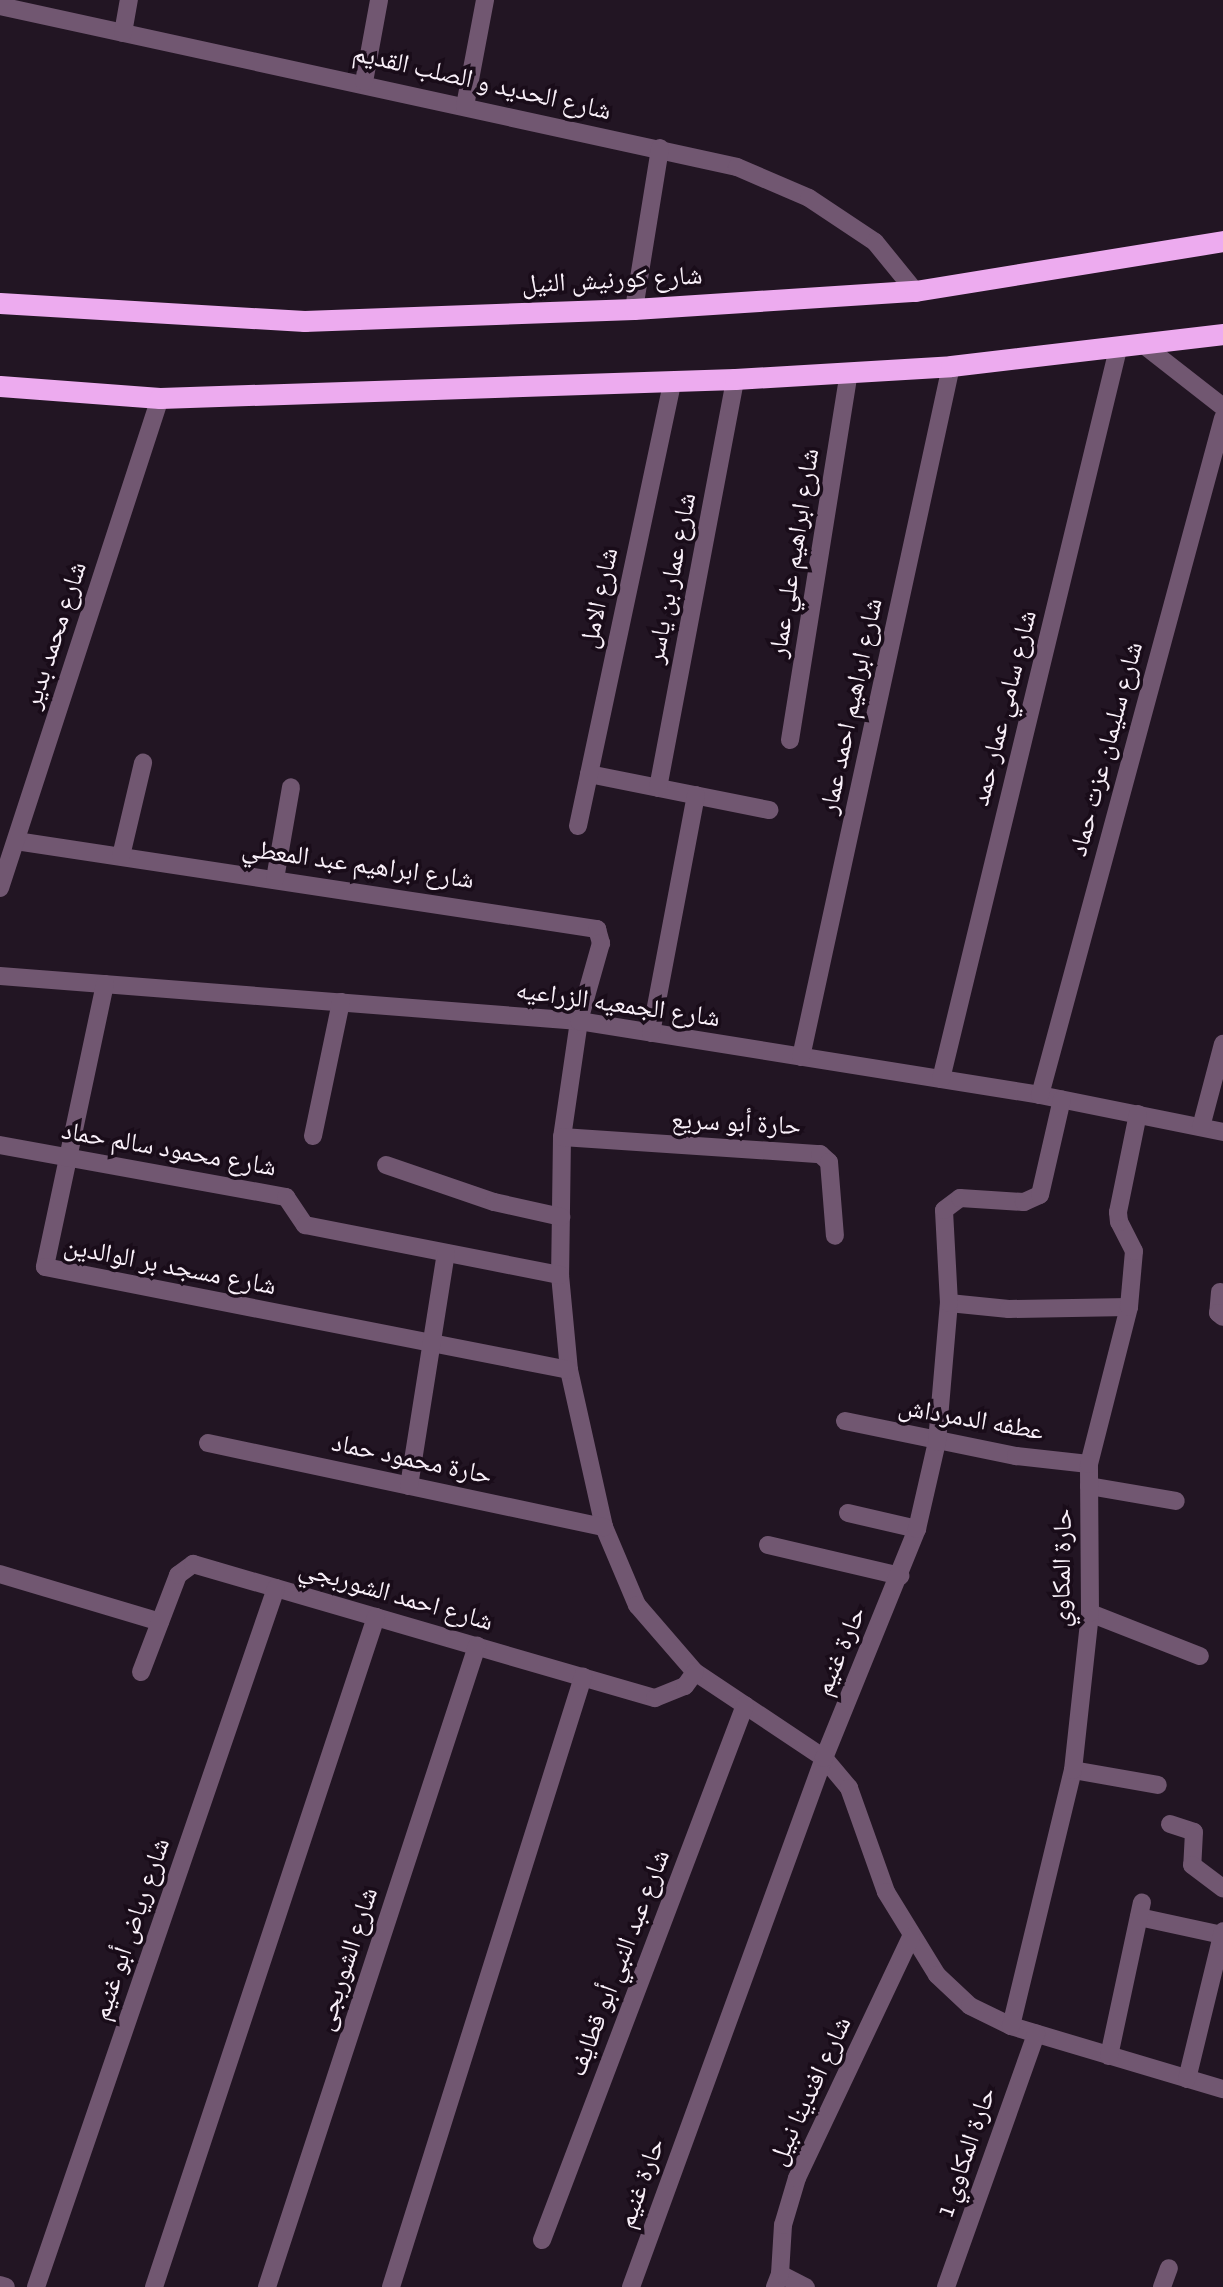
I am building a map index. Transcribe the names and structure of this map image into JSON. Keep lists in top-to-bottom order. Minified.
{"streets":{"highway":["شارع كورنيش النيل"],"street":["شارع الحديد و الصلب القديم","شارع ابراهيم علي عمار","شارع عمار بن ياسر","شارع الامل","شارع محمد بدير","شارع ابراهيم احمد عمار","شارع سامي عمار حمد","شارع سليمان عزت حماد","شارع ابراهيم عبد المعطي","شارع الجمعيه الزراعيه","حارة أبو سريع","شارع محمود سالم حماد","شارع مسجد بر الوالدين","عطفه الدمرداش","حارة محمود حماد","حارة المكاوي","شارع احمد الشوربجي","حارة غنيم","شارع رياض أبو غنيم","شارع الشوربجى","شارع عبد النبي أبو قطايف","شارع افندينا نبيل","حارة المكاوي 1"]},"crossings":[["شارع الحديد و الصلب القديم","شارع كورنيش النيل"],["شارع محمد بدير","شارع ابراهيم عبد المعطي"],["شارع ابراهيم احمد عمار","شارع الجمعيه الزراعيه"],["شارع سامي عمار حمد","شارع الجمعيه الزراعيه"],["شارع سليمان عزت حماد","شارع الجمعيه الزراعيه"],["شارع ابراهيم عبد المعطي","شارع الجمعيه الزراعيه"],["شارع الجمعيه الزراعيه","شارع مسجد بر الوالدين"],["شارع الجمعيه الزراعيه","حارة المكاوي"],["شارع الجمعيه الزراعيه","حارة غنيم"],["شارع محمود سالم حماد","شارع مسجد بر الوالدين"],["عطفه الدمرداش","حارة المكاوي"],["عطفه الدمرداش","حارة غنيم"],["شارع احمد الشوربجي","شارع رياض أبو غنيم"],["شارع احمد الشوربجي","شارع الشوربجى"]]}
